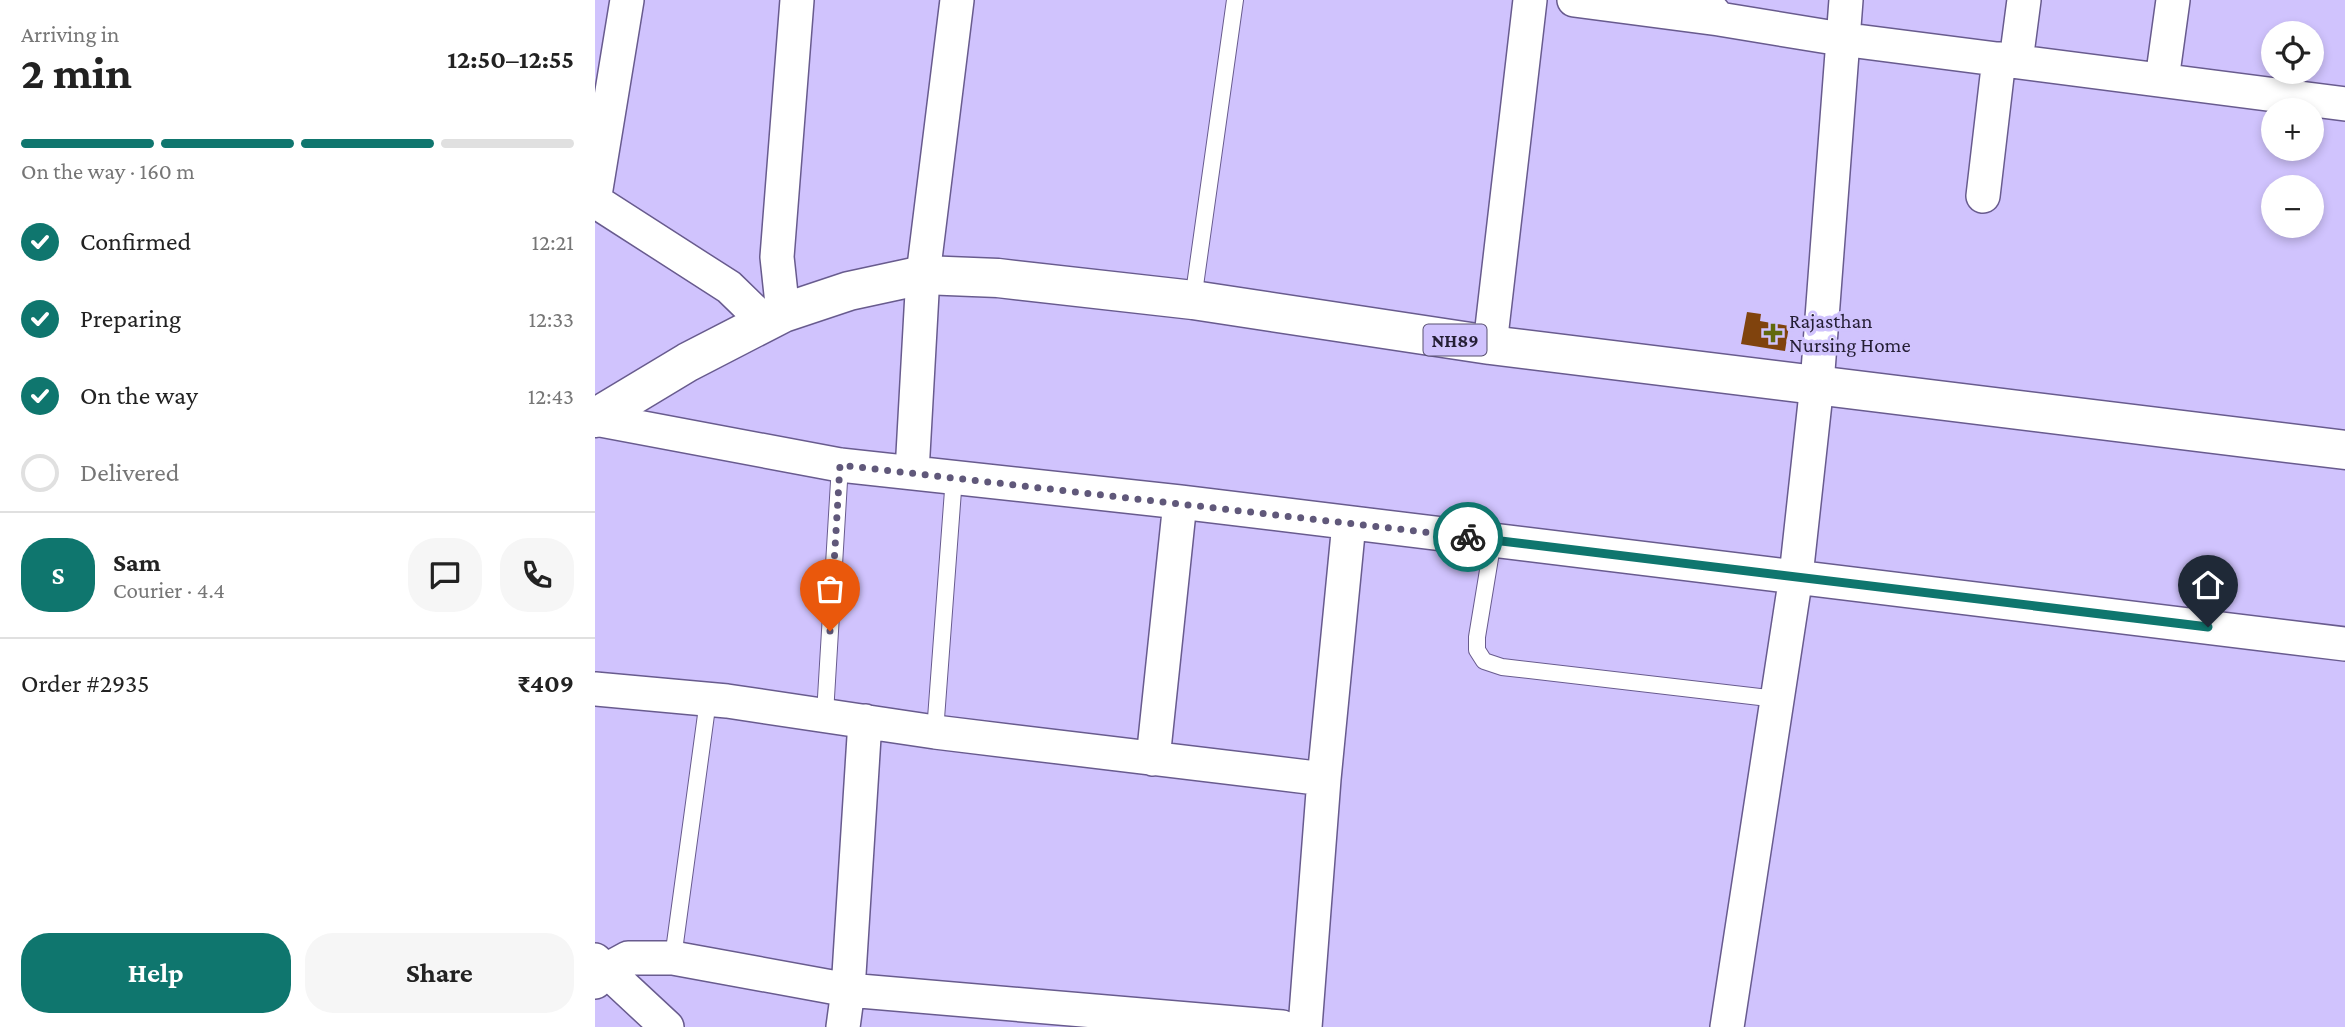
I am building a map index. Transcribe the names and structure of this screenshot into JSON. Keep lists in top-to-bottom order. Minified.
{"streets":{"main road":["NH89"]},"places":{"health":["Rajasthan Nursing Home"]},"page":{"heading":["2 min","Arriving in","12:50–12:55"],"panel":["Sam","Courier · 4.4","Order #2935","₹409"],"map_buttons":["+","−"],"bar":"On the way · 160 m","list":[["Confirmed","12:21"],["Preparing","12:33"],["On the way","12:43"],"Delivered"],"round":"S","buttons":["Help","Share"]}}
